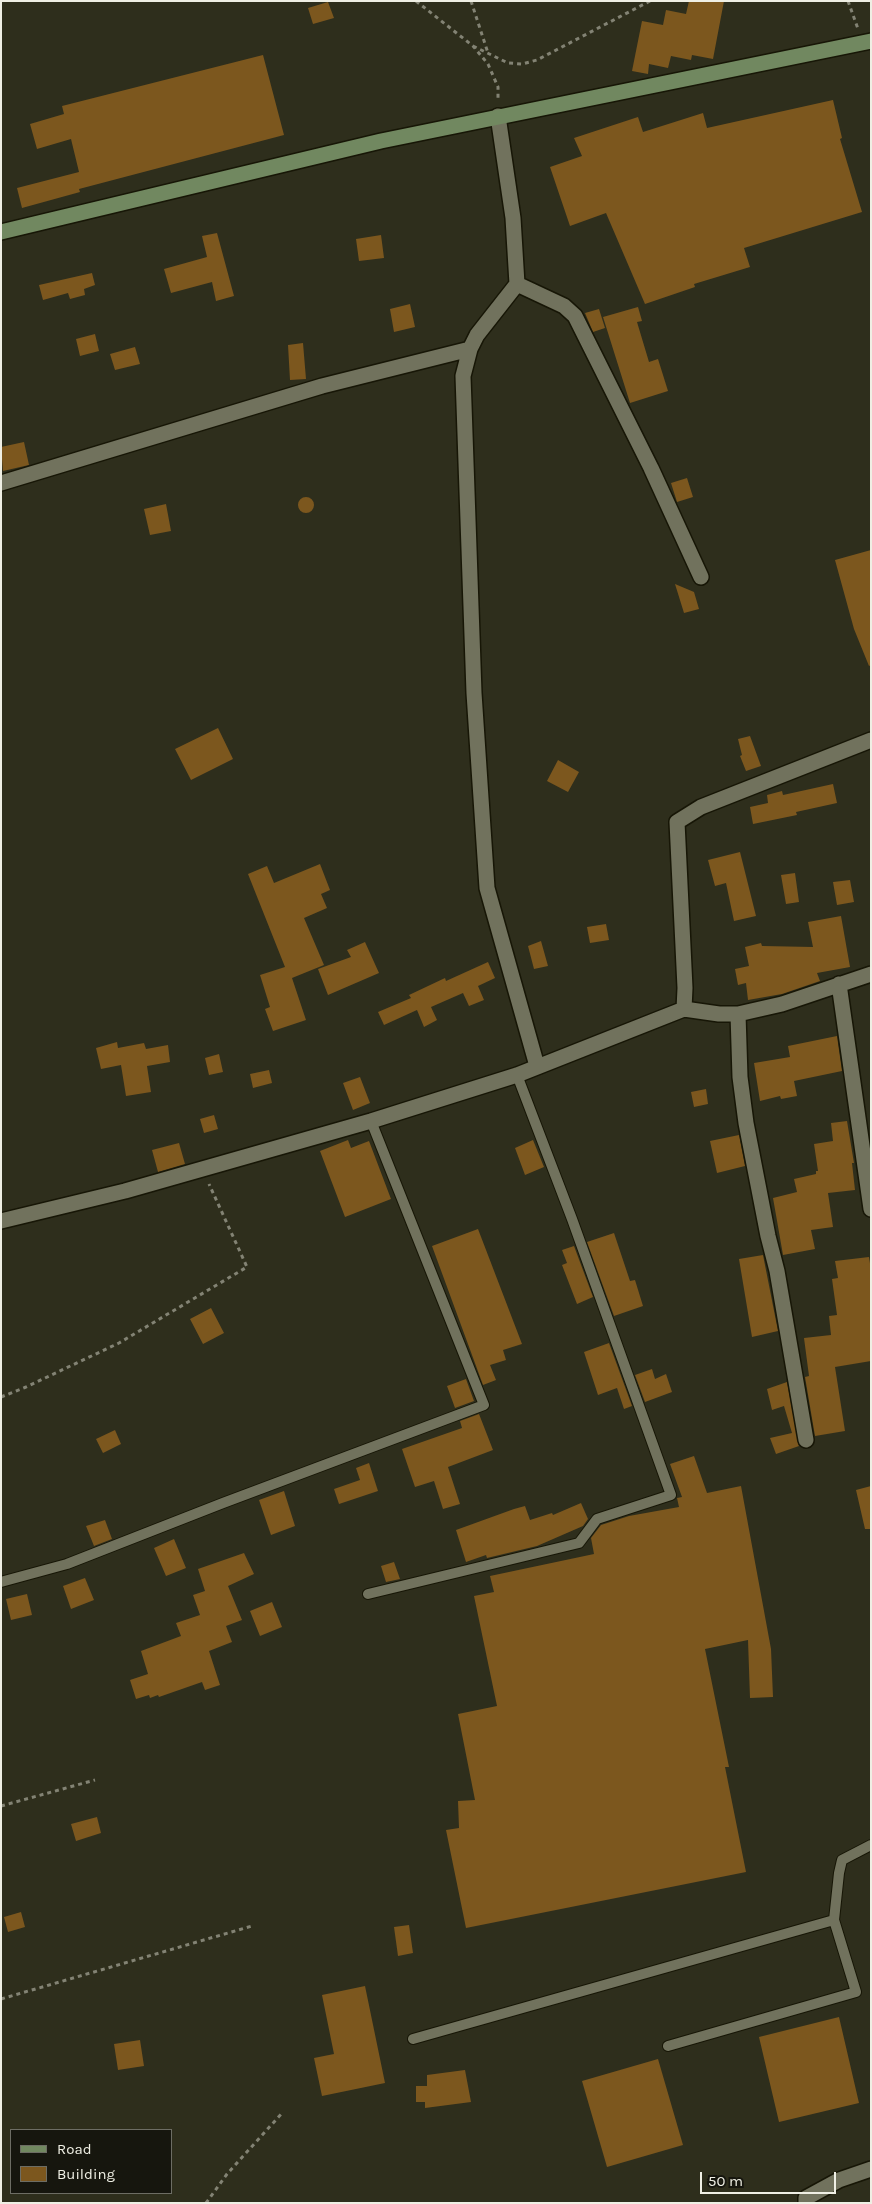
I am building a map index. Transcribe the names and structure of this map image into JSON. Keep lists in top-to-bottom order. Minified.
{"legend":["Road","Building"],"scale_bar":"50 m"}
